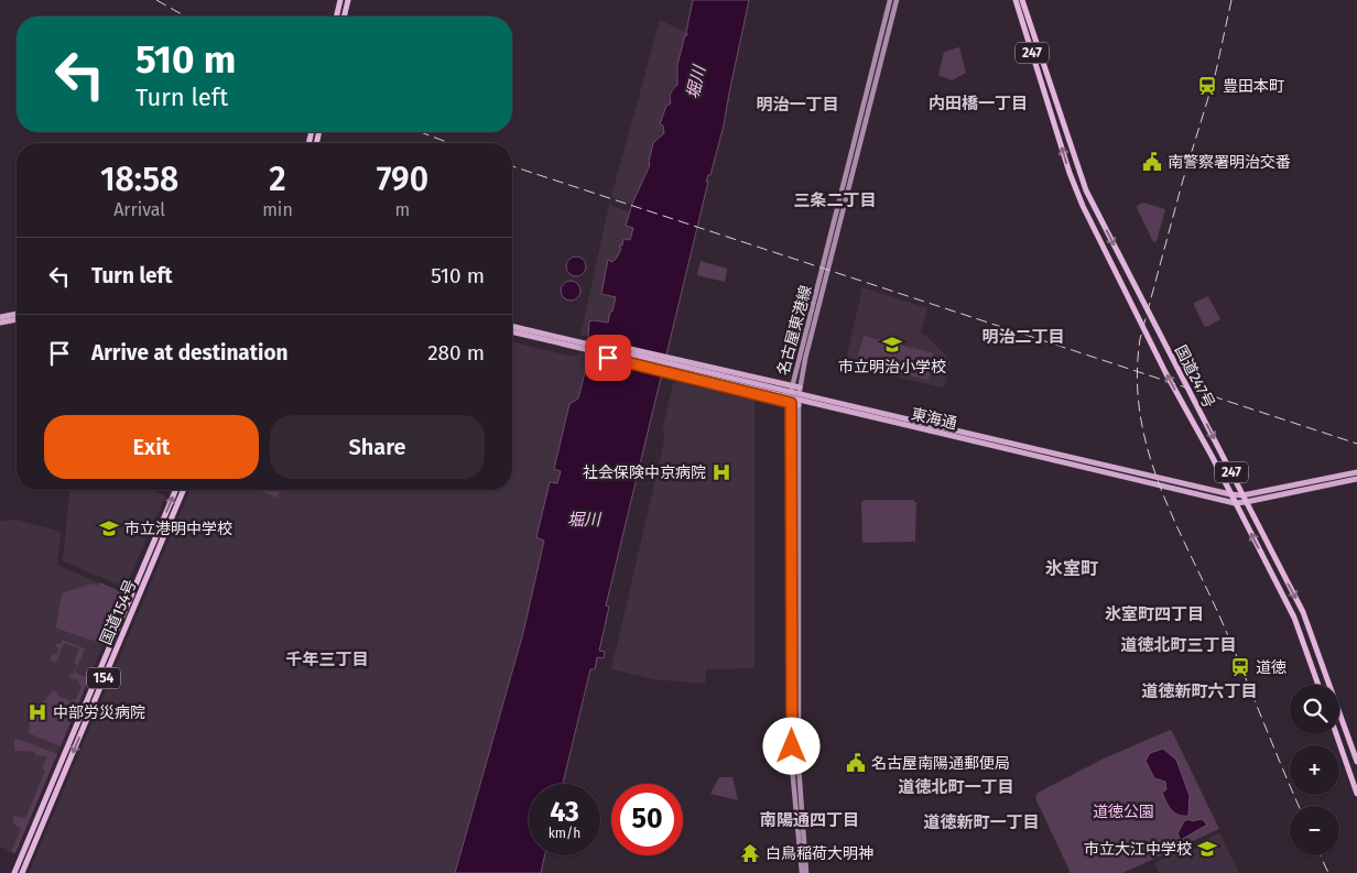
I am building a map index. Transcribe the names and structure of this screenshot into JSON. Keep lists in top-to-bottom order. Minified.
{"streets":{"highway":["247","国道247号","国道154号","154"],"main road":["名古屋東港線","東海通"]},"crossings":[["国道247号","東海通"]],"districts":["内田橋一丁目","明治一丁目","三条二丁目","明治二丁目","氷室町","氷室町四丁目","道徳北町三丁目","千年三丁目","道徳新町六丁目","道徳北町一丁目","南陽通四丁目","道徳新町一丁目"],"water":["堀川"],"parks":["道徳公園"],"places":{"station":["豊田本町","道徳"],"public building":["南警察署明治交番","名古屋南陽通郵便局"],"school or university":["市立明治小学校","市立港明中学校","市立大江中学校"],"hospital":["社会保険中京病院","中部労災病院"],"temple":["白鳥稲荷大明神"]},"page":{"turn":["510 m","Turn left"],"eta":["18:58","Arrival","2","min","790","m"],"list":[{"name":"Turn left","value":"510 m"},{"name":"Arrive at destination","value":"280 m"}],"buttons":["Exit","Share"],"map_buttons":["+","−"],"speed":"43 km/h","limit":"50"}}
